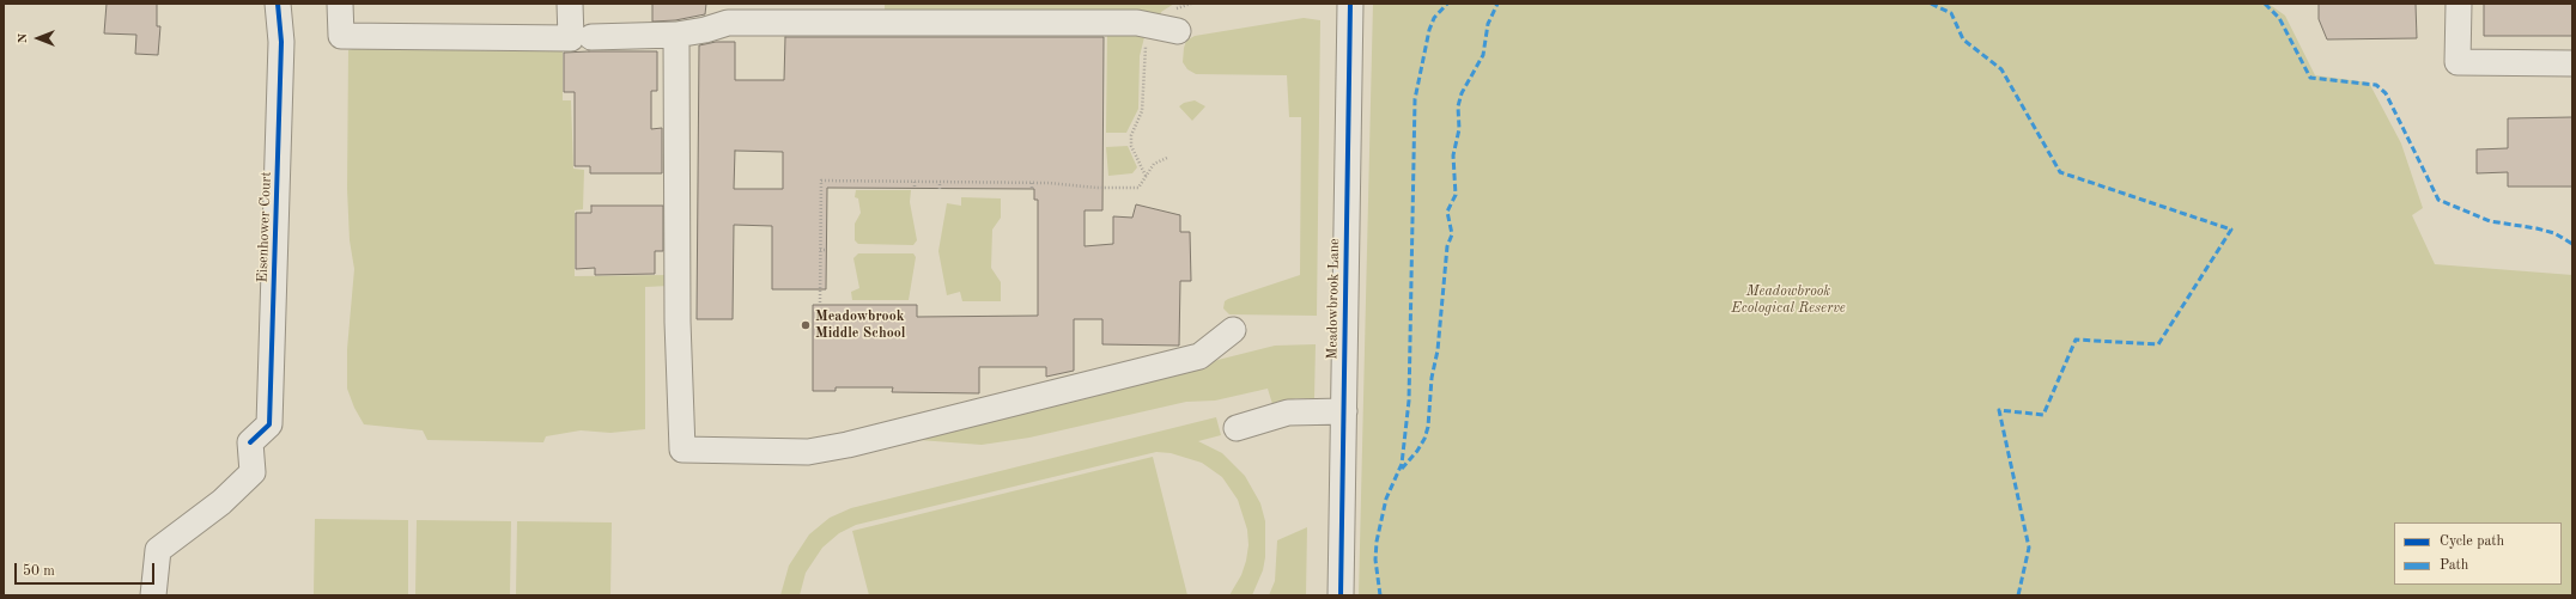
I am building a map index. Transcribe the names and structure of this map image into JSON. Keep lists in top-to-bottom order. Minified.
{"streets":{"street":["Eisenhower Court","Meadowbrook Lane"]},"parks":["Meadowbrook Ecological Reserve"],"places":["Meadowbrook Middle School"],"legend":["Cycle path","Path"],"scale_bar":"50 m","north":"left"}
